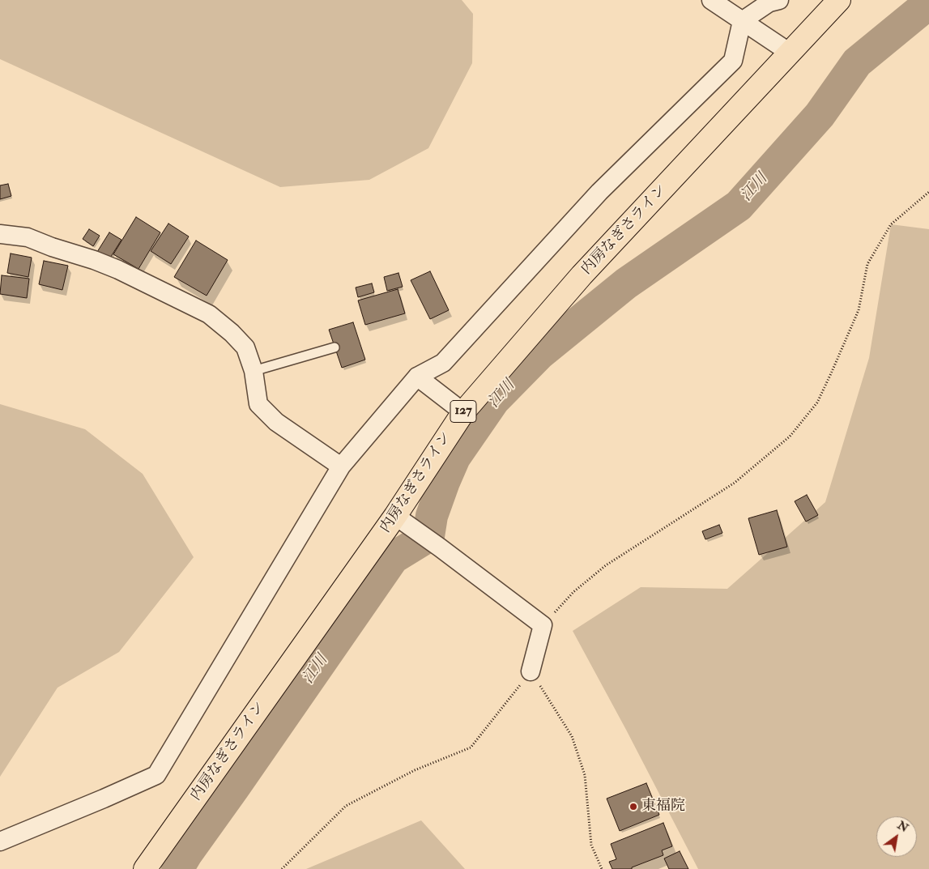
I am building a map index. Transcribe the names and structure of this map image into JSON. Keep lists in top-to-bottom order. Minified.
{"streets":{"highway":["内房なぎさライン","127"]},"water":["江川"],"places":["東福院"],"north":"top right"}
